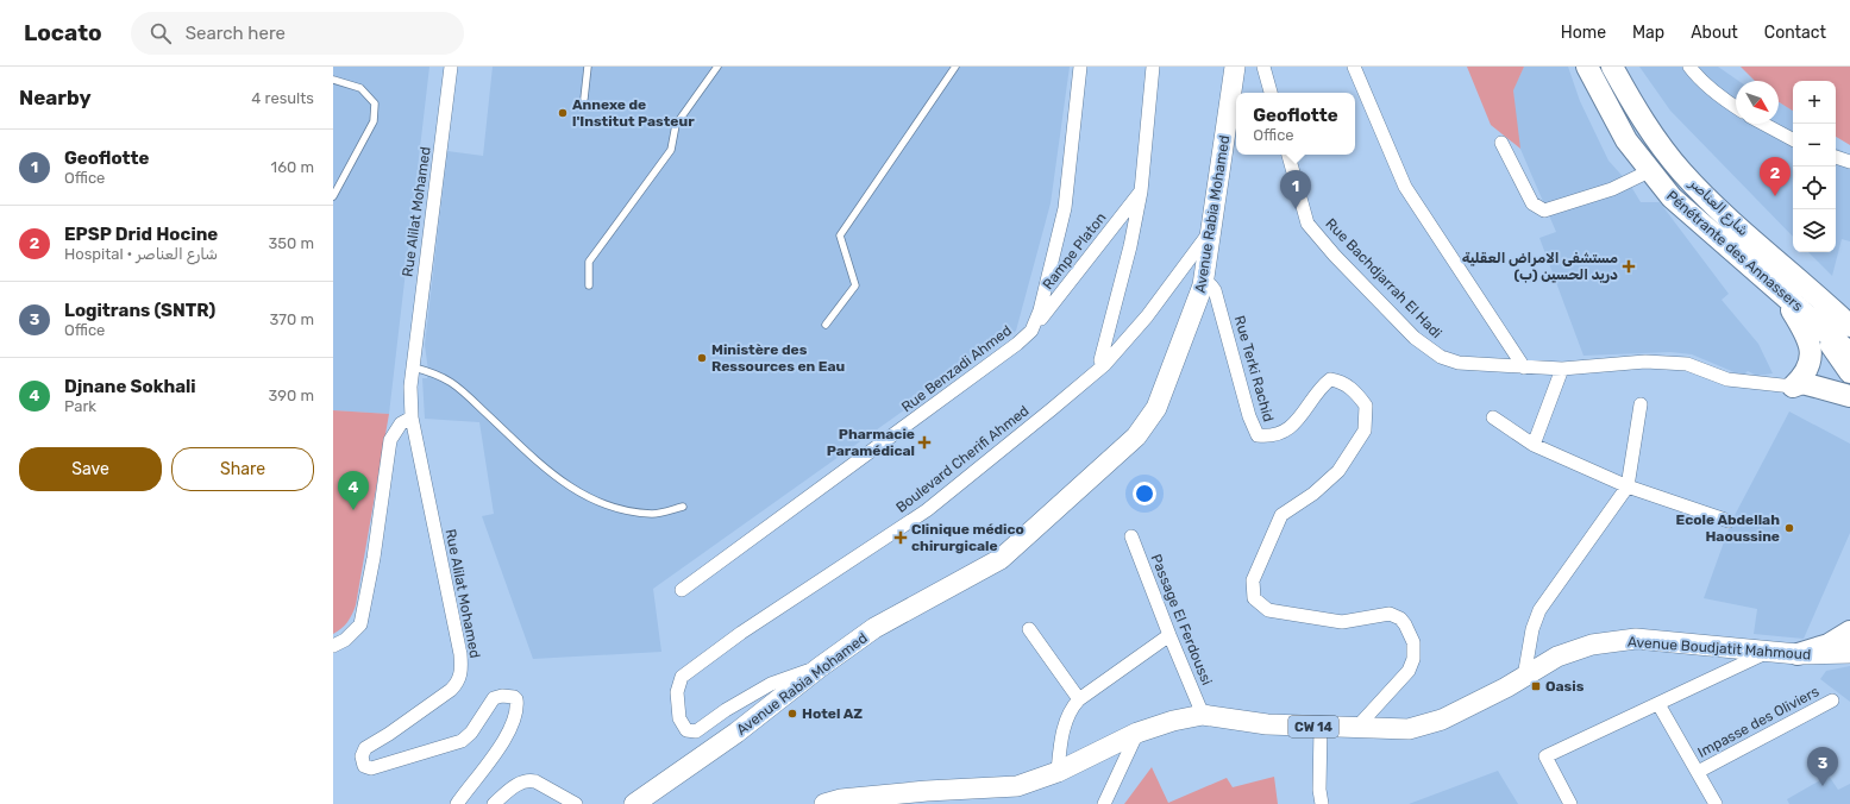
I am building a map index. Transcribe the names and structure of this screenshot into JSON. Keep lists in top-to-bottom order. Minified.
{"streets":{"highway":["شارع العناصر","Pénétrante des Annassers"],"main road":["Avenue Rabia Mohamed","Avenue Boudjatit Mahmoud","CW 14"],"street":["Rue Alilat Mohamed","Rampe Platon","Rue Bachdjarrah El Hadi","Rue Benzadi Ahmed","Rue Terki Rachid","Boulevard Cherifi Ahmed","Passage El Ferdoussi","Impasse des Oliviers"]},"crossings":[["Avenue Rabia Mohamed","Rue Terki Rachid"],["Avenue Rabia Mohamed","Boulevard Cherifi Ahmed"],["Rampe Platon","Rue Benzadi Ahmed"],["Rue Terki Rachid","Avenue Boudjatit Mahmoud"],["Passage El Ferdoussi","Avenue Boudjatit Mahmoud"]],"places":{"other":["Annexe de l'Institut Pasteur","Ministère des Ressources en Eau","Ecole Abdellah Haoussine","Hotel AZ"],"health":["مستشفى الامراض العقلية دريد الحسين (ب)","Pharmacie Paramédical","Clinique médico chirurgicale"],"transit":["Oasis"]},"north":"bottom right","page":{"header":"Locato","search":"Search here","nav":["Home","Map","About","Contact"],"heading":["Nearby","4 results"],"map_buttons":["+","−"],"popup":["Geoflotte","Office"],"list":[{"mark":"1","name":"Geoflotte","note":"Office","value":"160 m"},{"mark":"2","name":"EPSP Drid Hocine","note":"Hospital · شارع العناصر","value":"350 m"},{"mark":"3","name":"Logitrans (SNTR)","note":"Office","value":"370 m"},{"mark":"4","name":"Djnane Sokhali","note":"Park","value":"390 m"}],"pins":["2","1","4","3"],"buttons":["Save","Share"]}}
